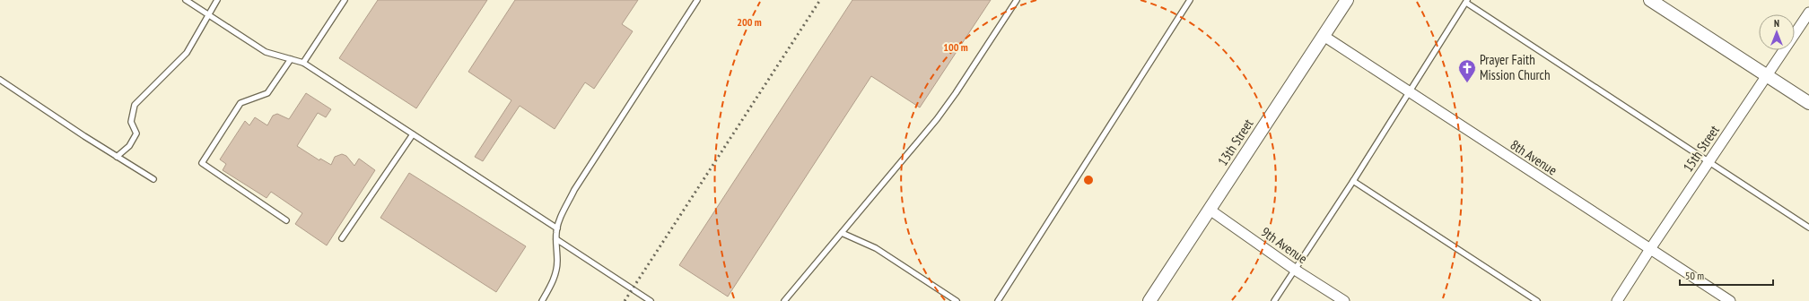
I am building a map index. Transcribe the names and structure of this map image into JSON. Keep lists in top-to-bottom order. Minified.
{"streets":{"street":["13th Street","15th Street","8th Avenue","9th Avenue"]},"crossings":[["13th Street","8th Avenue"],["13th Street","9th Avenue"],["15th Street","8th Avenue"]],"places":{"church":["Prayer Faith Mission Church"]},"scale_bar":"50 m","north":"top","rings":["200 m","100 m"]}
